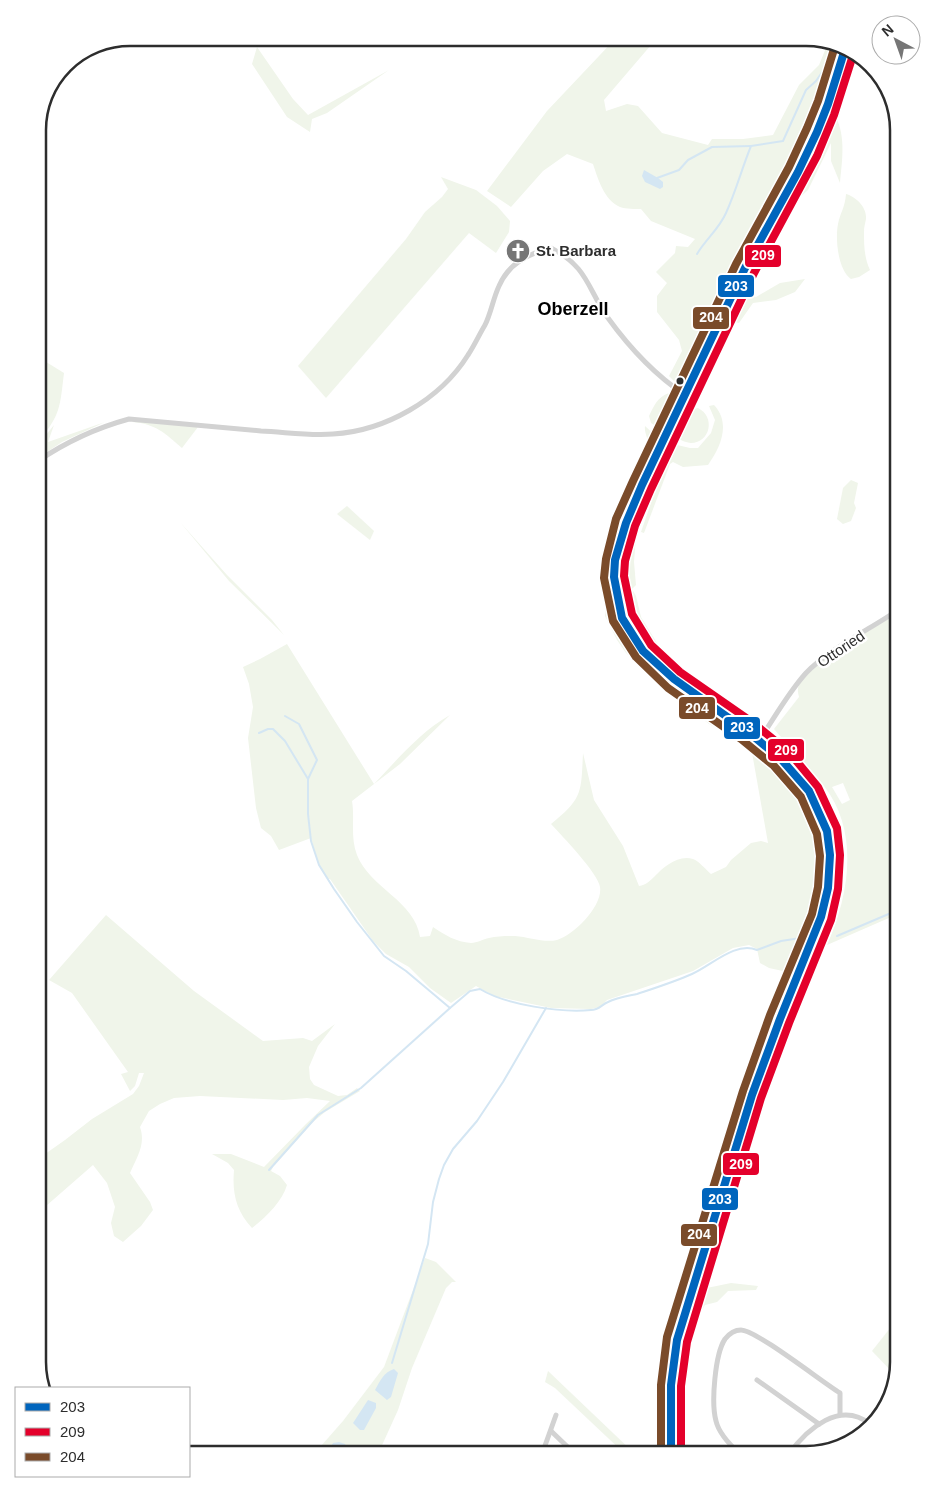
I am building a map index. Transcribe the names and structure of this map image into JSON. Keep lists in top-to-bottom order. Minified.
{"streets":{"street":["Ottoried"]},"districts":["Oberzell"],"places":{"church":["St. Barbara"]},"lines":["transit line 204","transit line 203","transit line 209"],"legend":["203","209","204"],"north":"top left"}
